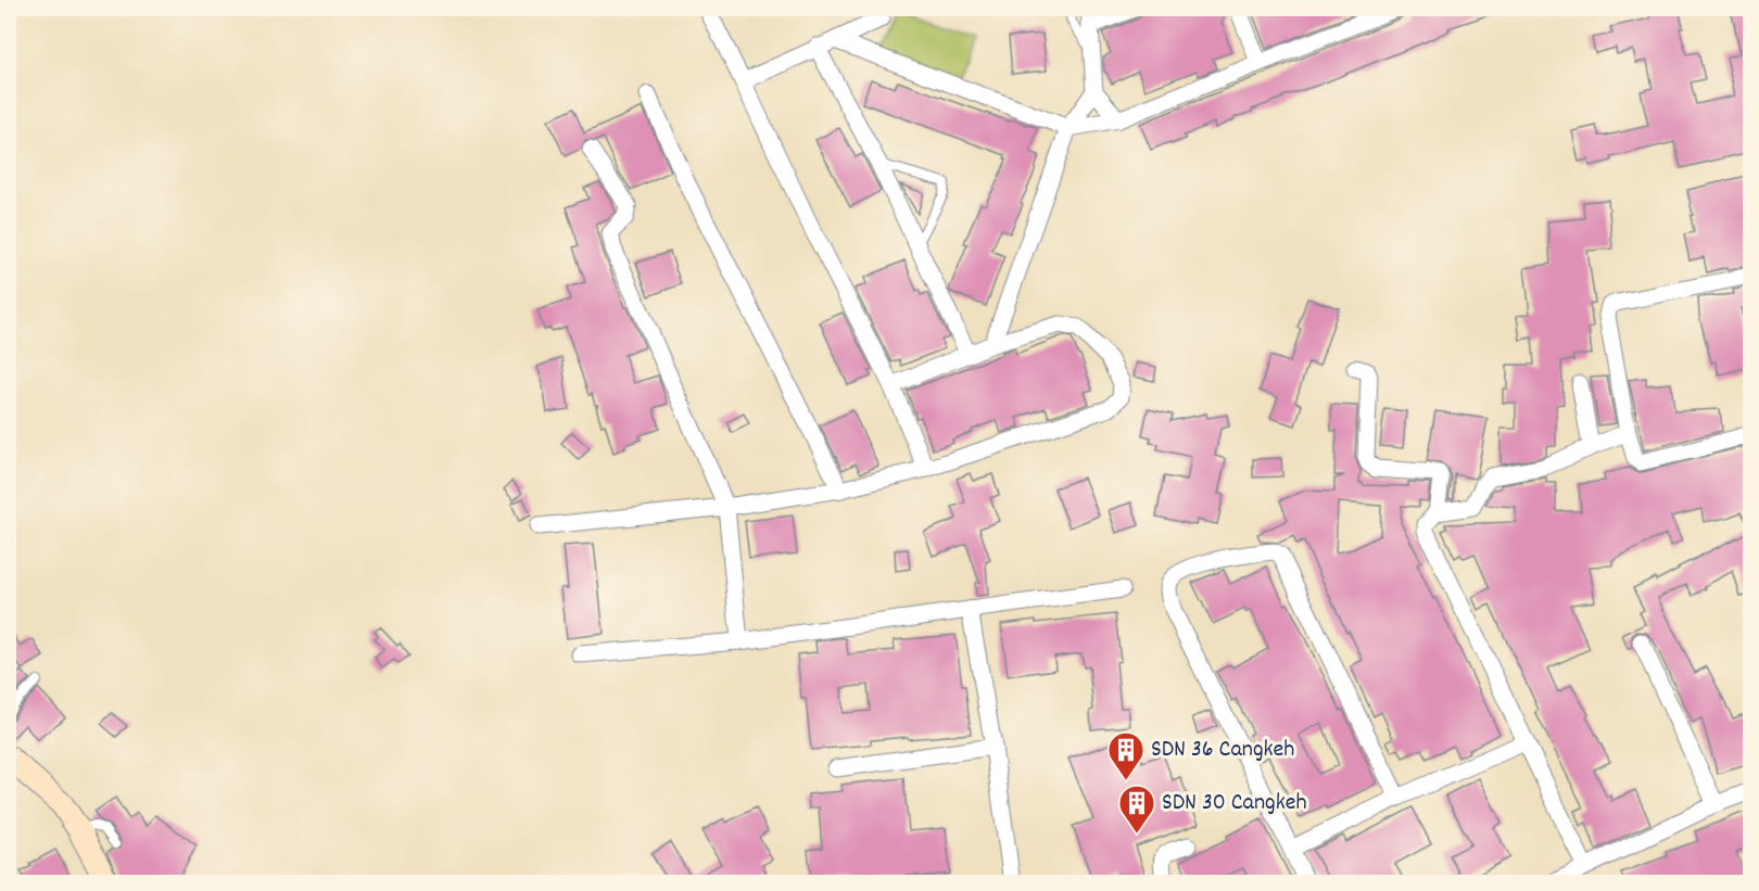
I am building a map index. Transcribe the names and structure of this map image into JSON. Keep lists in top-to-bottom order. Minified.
{"places":{"building":["SDN 36 Cangkeh","SDN 30 Cangkeh"]}}
